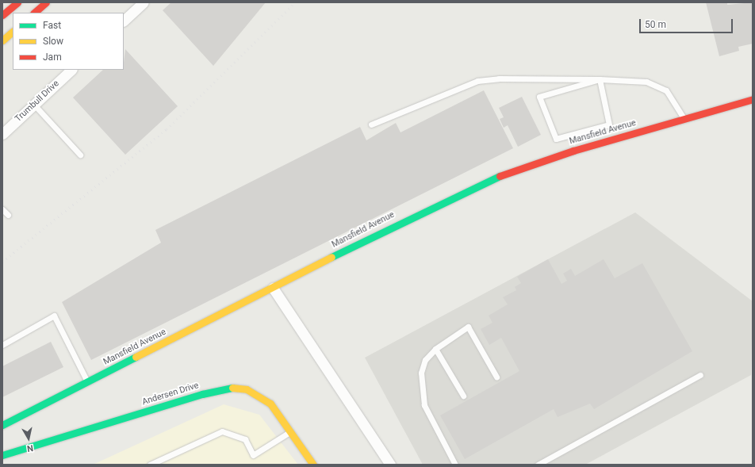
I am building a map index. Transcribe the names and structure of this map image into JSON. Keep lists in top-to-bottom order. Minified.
{"streets":{"main road":["Mansfield Avenue","Andersen Drive"],"street":["Trumbull Drive"]},"legend":["Fast","Slow","Jam"],"scale_bar":"50 m","north":"bottom"}
